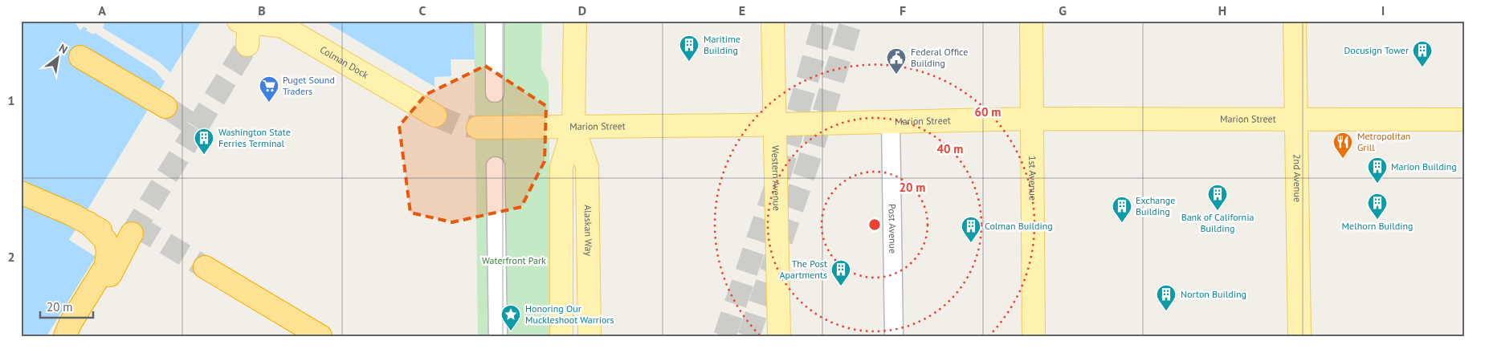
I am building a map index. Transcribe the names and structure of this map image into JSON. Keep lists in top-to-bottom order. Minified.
{"streets":{"main road":["Colman Dock","Marion Street","1st Avenue","Western Avenue","2nd Avenue","Alaskan Way"],"street":["Post Avenue"]},"crossings":[["Marion Street","1st Avenue"],["Marion Street","Western Avenue"],["Marion Street","2nd Avenue"],["Marion Street","Post Avenue"],["Marion Street","Alaskan Way"]],"parks":["Waterfront Park"],"places":{"building":["Maritime Building","Docusign Tower","Washington State Ferries Terminal","Marion Building","Bank of California Building","Melhorn Building","Exchange Building","Colman Building","The Post Apartments","Norton Building"],"public building":["Federal Office Building"],"supermarket":["Puget Sound Traders"],"restaurant":["Metropolitan Grill"],"place":["Honoring Our Muckleshoot Warriors"]},"scale_bar":"20 m","north":"top right","grid":{"columns":["A","B","C","D","E","F","G","H","I"],"rows":["1","2"]},"rings":["60 m","40 m","20 m"]}
